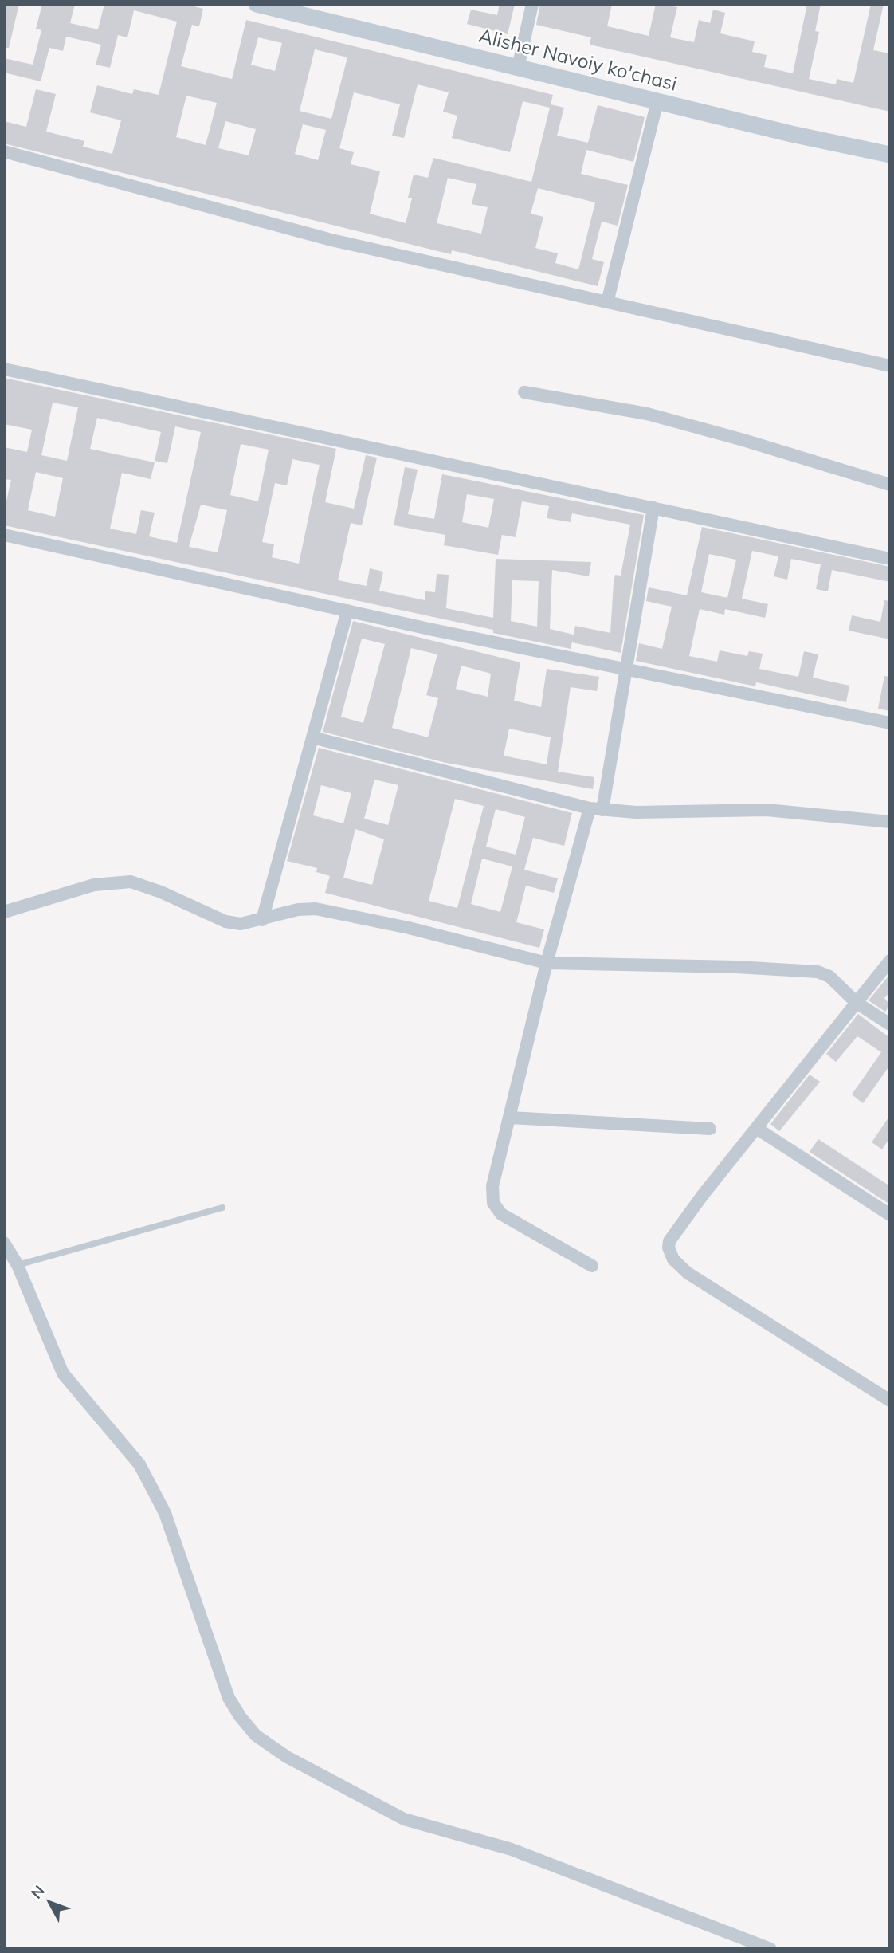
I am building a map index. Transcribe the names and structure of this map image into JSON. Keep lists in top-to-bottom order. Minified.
{"streets":{"main road":["Alisher Navoiy ko'chasi"]},"north":"top left"}
